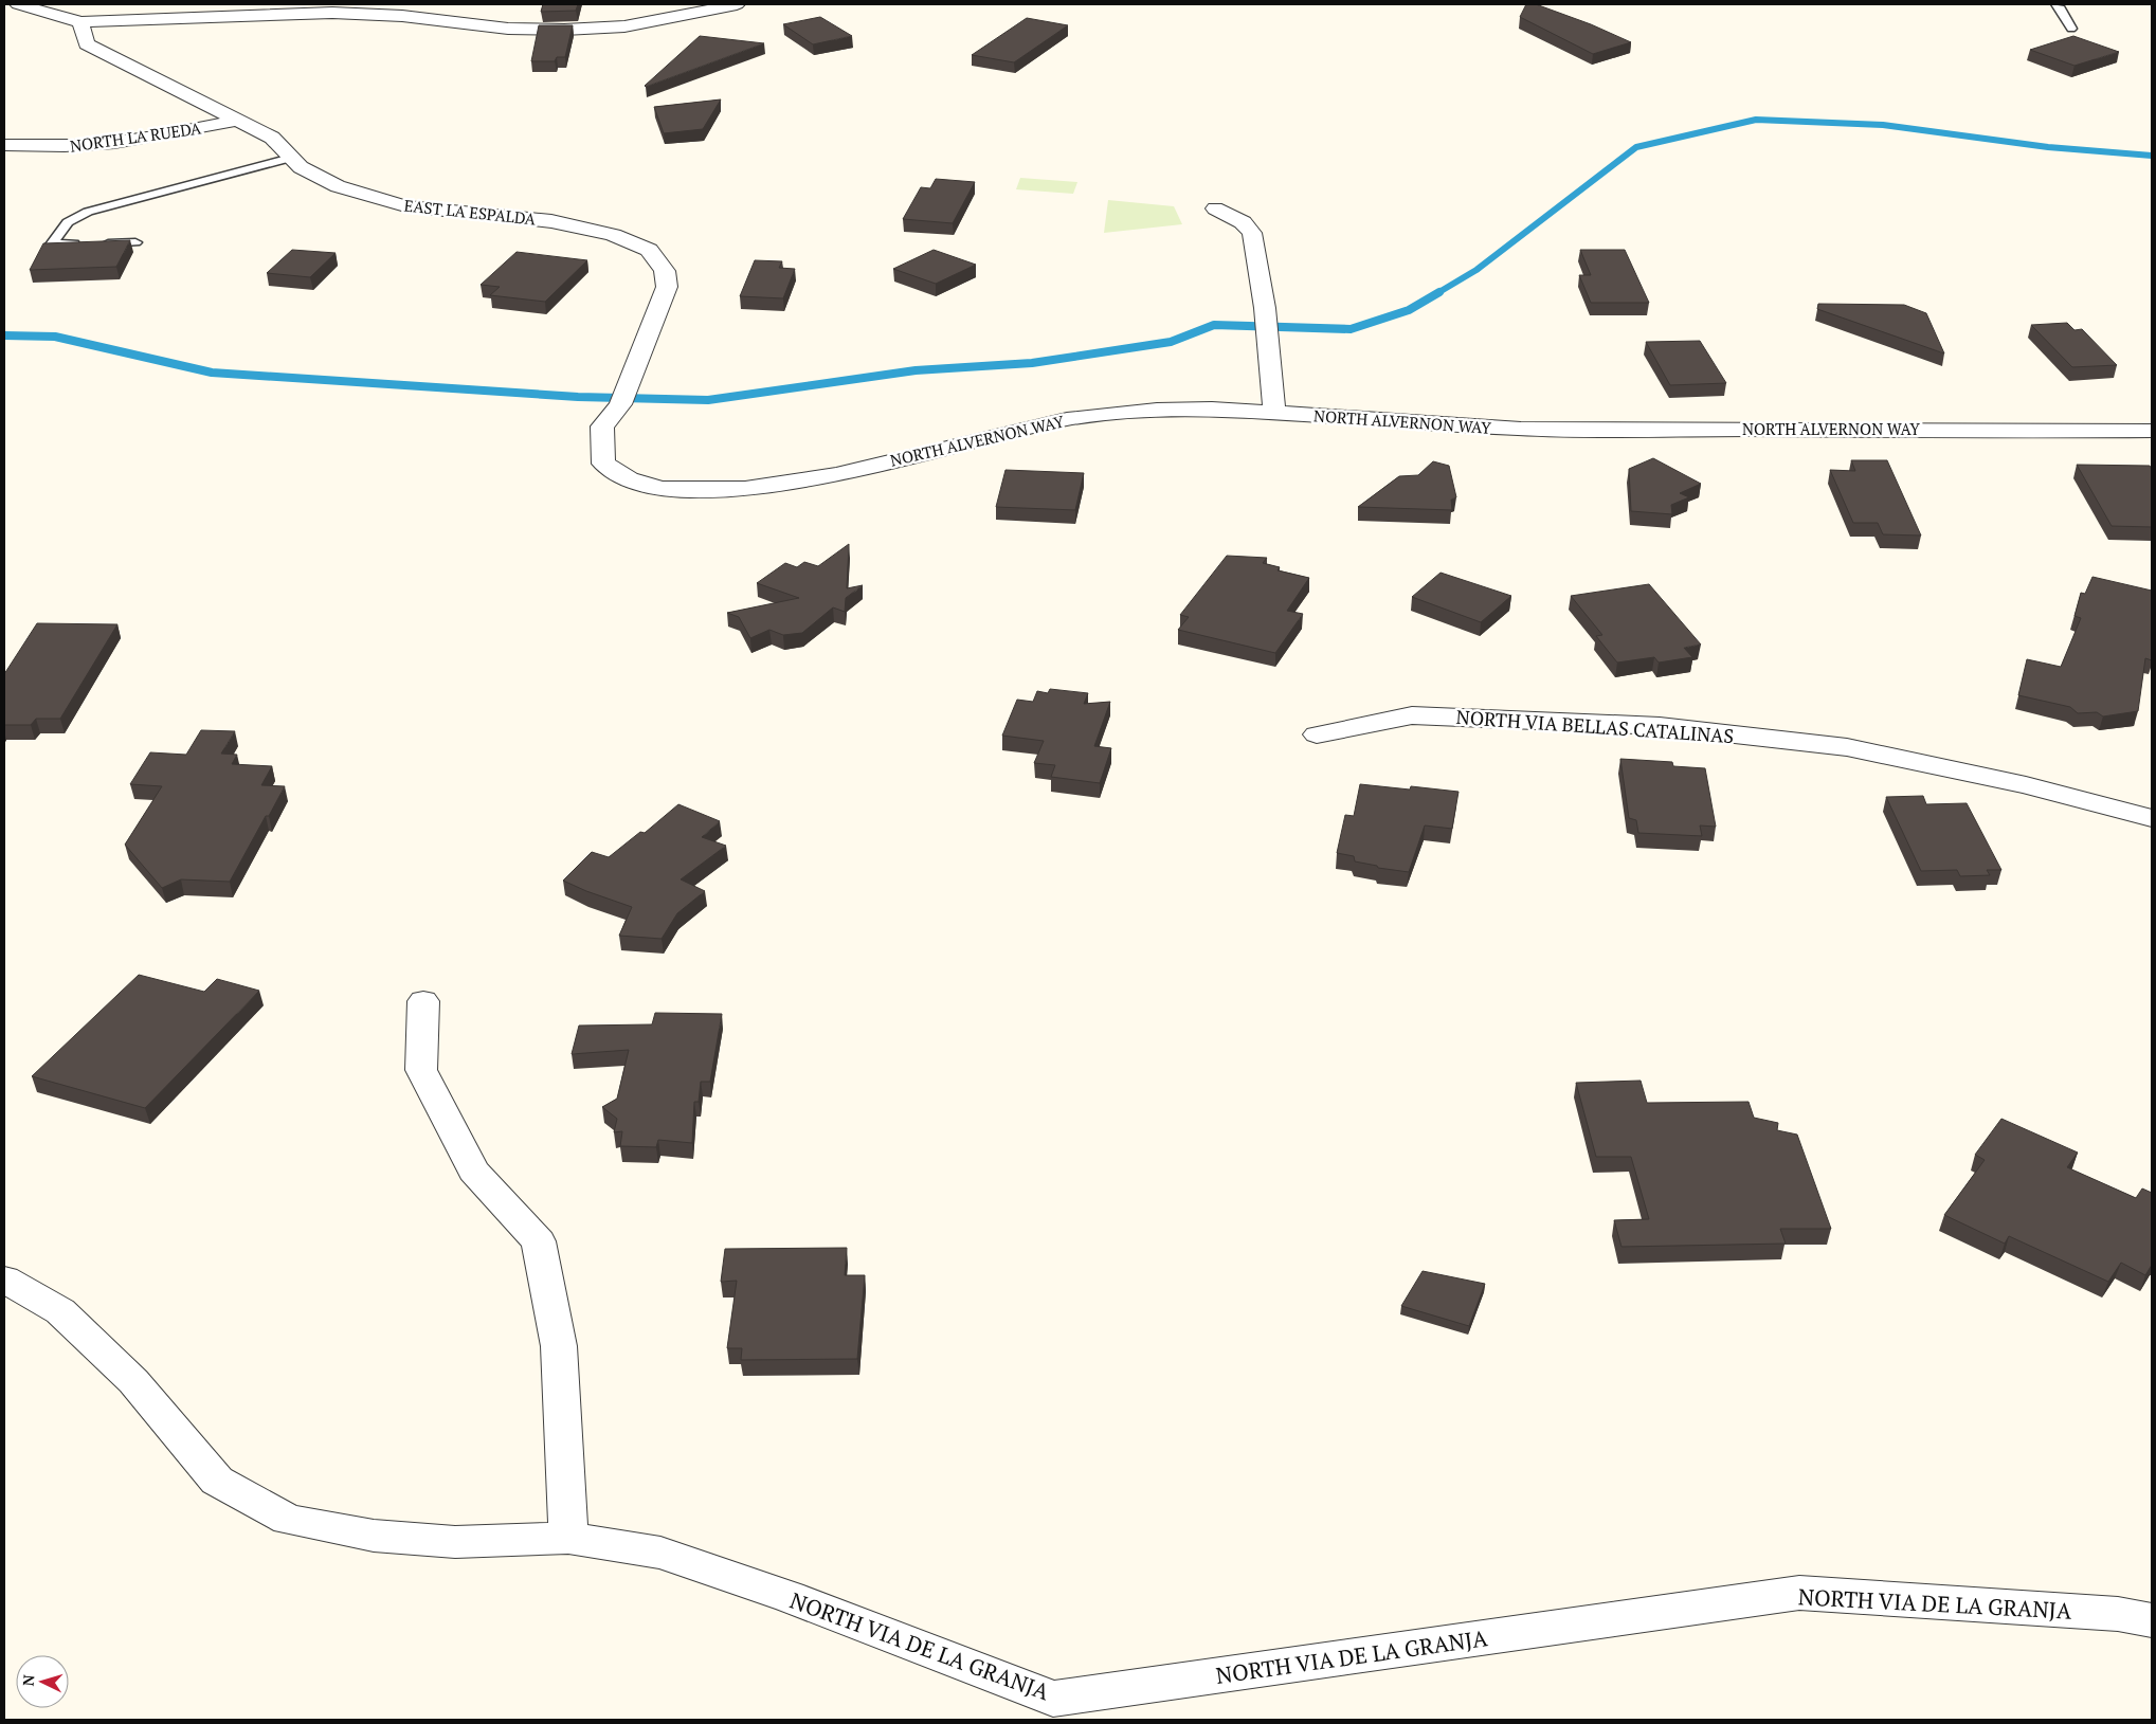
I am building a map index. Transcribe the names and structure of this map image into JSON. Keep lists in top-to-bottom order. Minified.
{"streets":{"street":["NORTH LA RUEDA","EAST LA ESPALDA","NORTH ALVERNON WAY","NORTH VIA BELLAS CATALINAS","NORTH VIA DE LA GRANJA"]},"crossings":[["NORTH LA RUEDA","EAST LA ESPALDA"],["EAST LA ESPALDA","NORTH ALVERNON WAY"]],"north":"left"}
